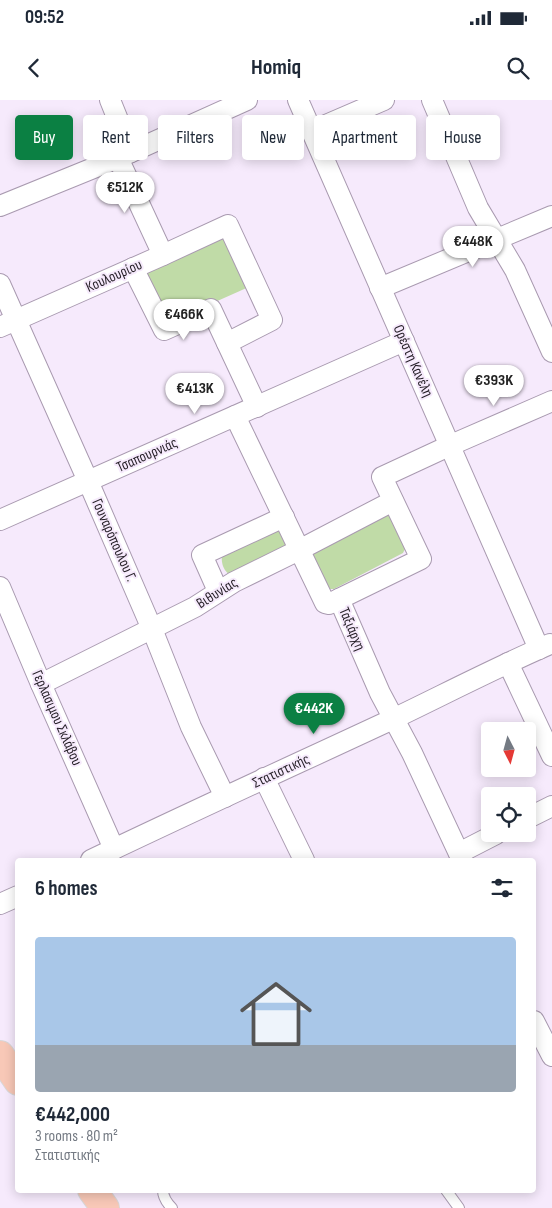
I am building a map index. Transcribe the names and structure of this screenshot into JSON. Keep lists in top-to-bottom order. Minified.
{"streets":{"street":["Κουλουρίου","Ορέστη Κανέλη","Τσαπουρνιάς","Γουναρόπουλου Γ.","Βιθυνίας","Ταξιάρχη","Γερλασιμου Σκλάβου","Στατιστικής"]},"crossings":[["Κουλουρίου","Γουναρόπουλου Γ."],["Ορέστη Κανέλη","Τσαπουρνιάς"],["Ορέστη Κανέλη","Στατιστικής"],["Τσαπουρνιάς","Γουναρόπουλου Γ."],["Τσαπουρνιάς","Ταξιάρχη"],["Γουναρόπουλου Γ.","Βιθυνίας"],["Γουναρόπουλου Γ.","Στατιστικής"],["Βιθυνίας","Ταξιάρχη"],["Βιθυνίας","Γερλασιμου Σκλάβου"],["Ταξιάρχη","Στατιστικής"],["Γερλασιμου Σκλάβου","Στατιστικής"]],"north":"bottom","page":{"status":"09:52","header":"Homiq","chip":["Buy","Rent","Filters","New","Apartment","House"],"price":["€512K","€448K","€466K","€393K","€413K","€442K"],"heading":"6 homes","list":[{"name":"€442,000","note":"3 rooms · 80 m² · Στατιστικής"}]}}
